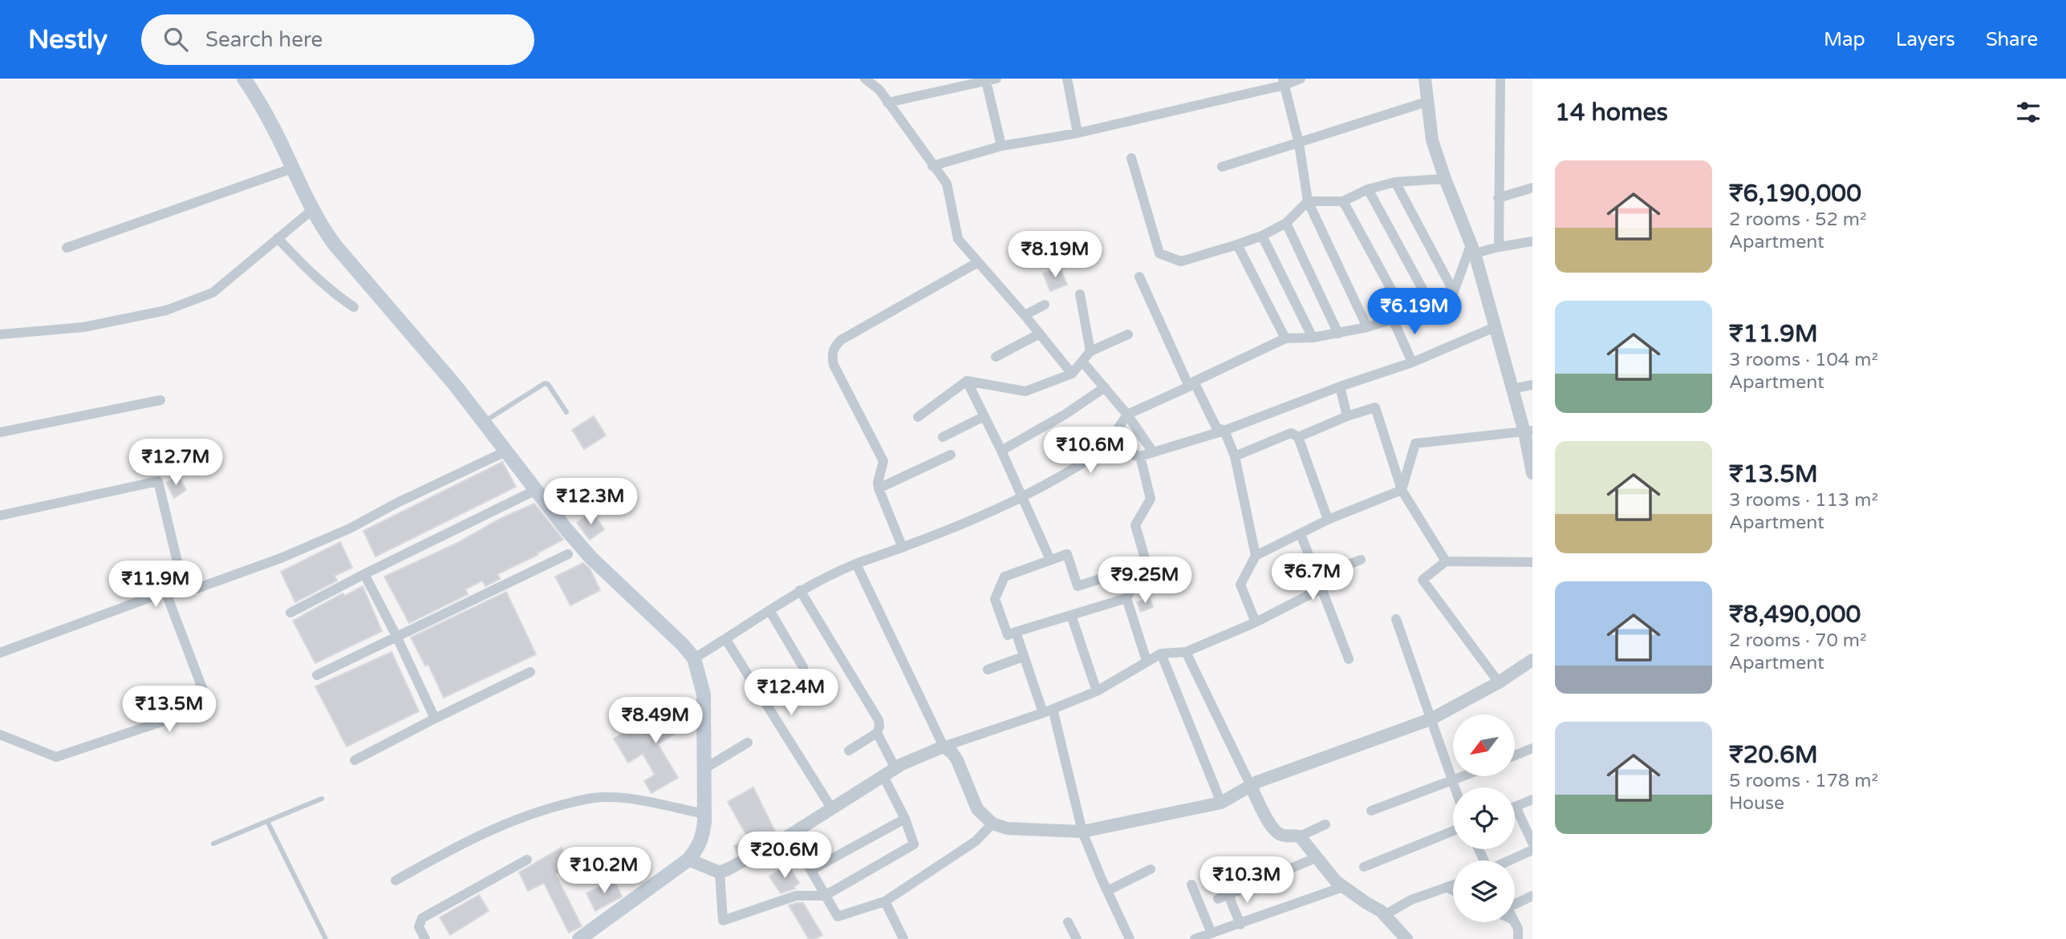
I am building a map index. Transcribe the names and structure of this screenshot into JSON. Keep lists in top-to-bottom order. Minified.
{"north":"bottom left","page":{"header":"Nestly","search":"Search here","nav":["Map","Layers","Share"],"heading":"14 homes","list":[{"name":"₹6,190,000","note":"2 rooms · 52 m² · Apartment"},{"name":"₹11.9M","note":"3 rooms · 104 m² · Apartment"},{"name":"₹13.5M","note":"3 rooms · 113 m² · Apartment"},{"name":"₹8,490,000","note":"2 rooms · 70 m² · Apartment"},{"name":"₹20.6M","note":"5 rooms · 178 m² · House"}],"price":["₹8.19M","₹6.19M","₹10.6M","₹12.7M","₹12.3M","₹6.7M","₹9.25M","₹11.9M","₹12.4M","₹13.5M","₹8.49M","₹20.6M","₹10.2M","₹10.3M"]}}
